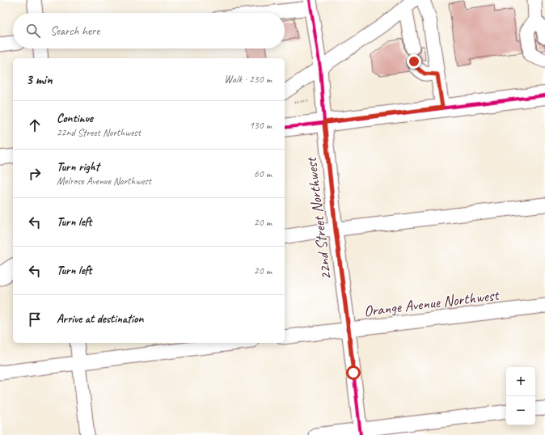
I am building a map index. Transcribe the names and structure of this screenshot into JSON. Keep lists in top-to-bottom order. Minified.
{"streets":{"street":["22nd Street Northwest","Orange Avenue Northwest"]},"crossings":[["22nd Street Northwest","Orange Avenue Northwest"]],"page":{"search":"Search here","heading":["3 min","Walk · 230 m"],"list":[["Continue","22nd Street Northwest","130 m"],["Turn right","Melrose Avenue Northwest","60 m"],["Turn left","20 m"],["Turn left","20 m"],"Arrive at destination"],"map_buttons":["+","−"]}}
